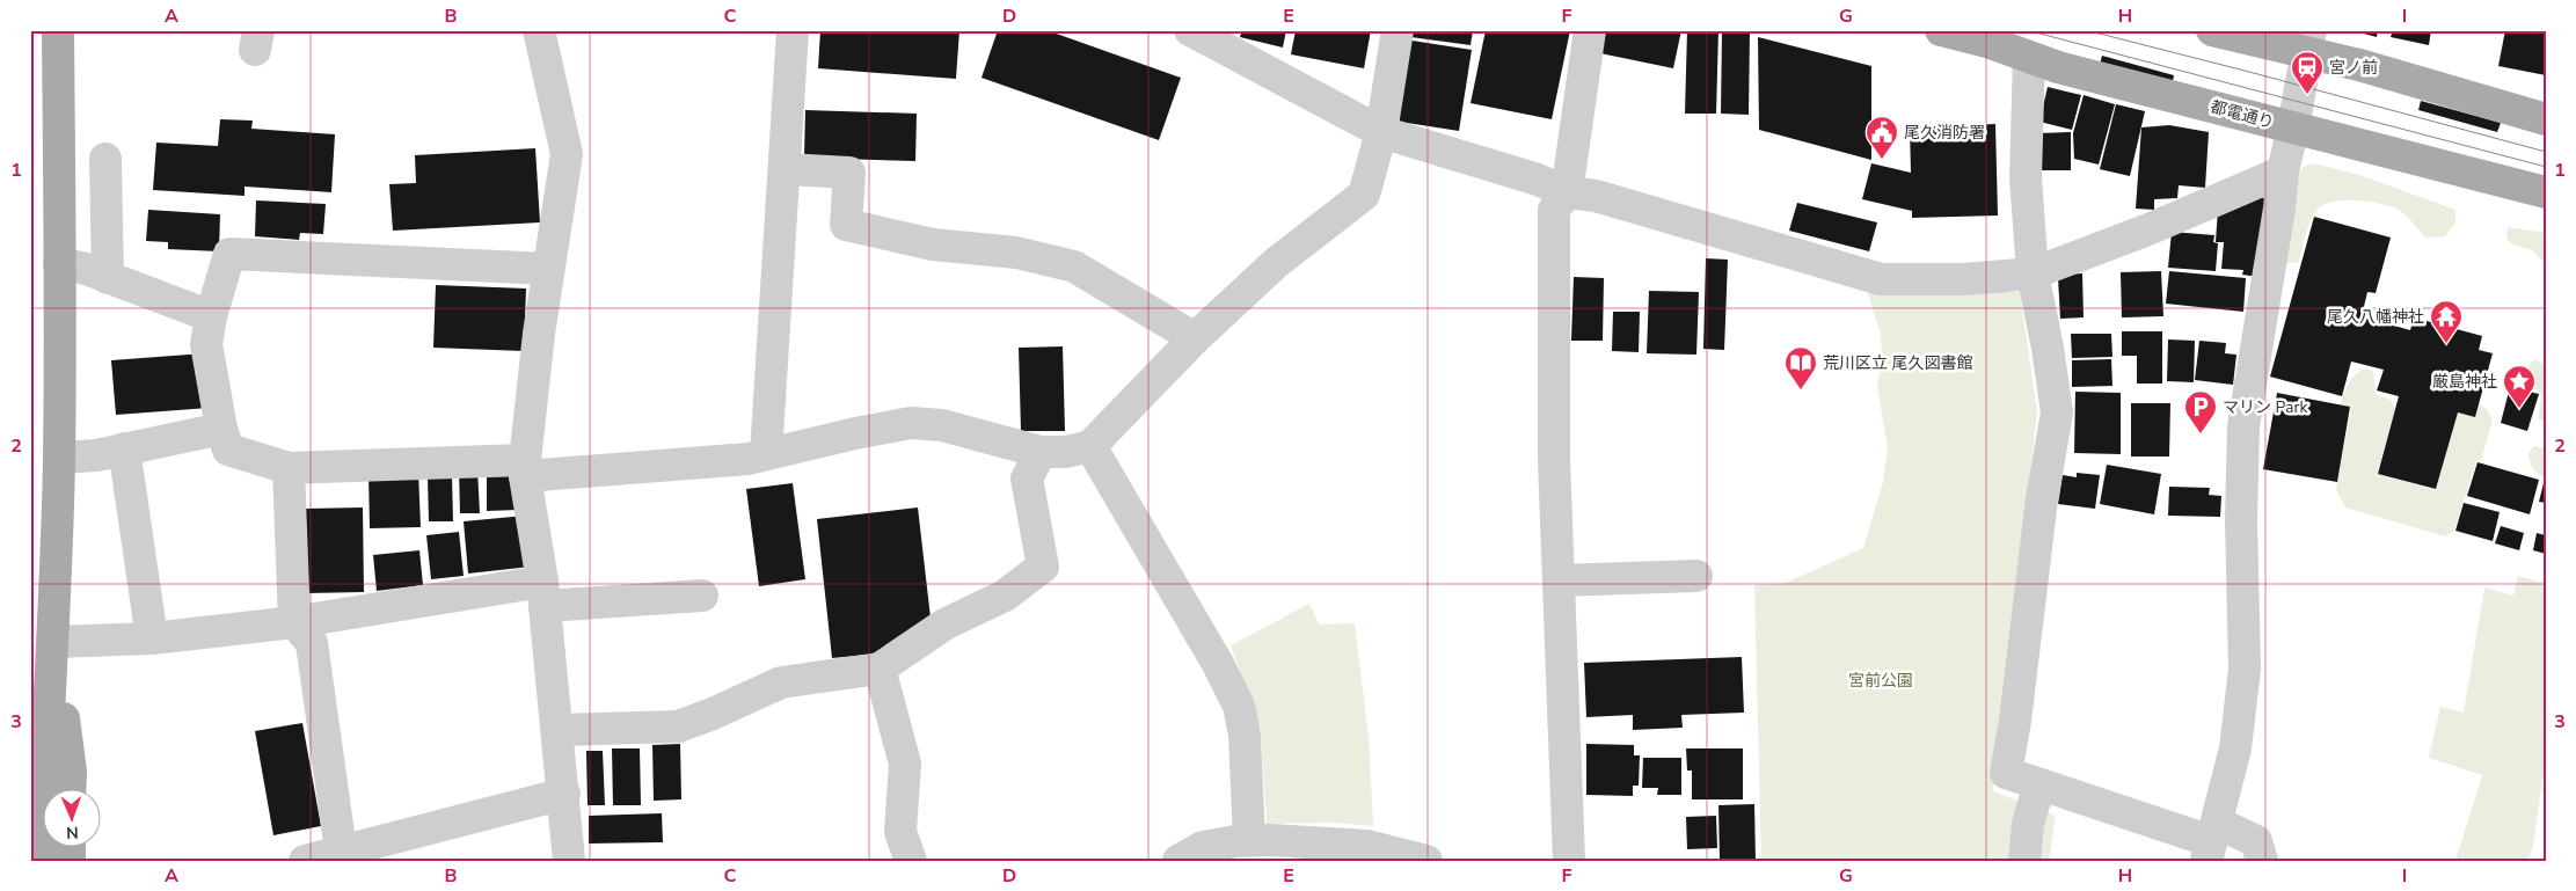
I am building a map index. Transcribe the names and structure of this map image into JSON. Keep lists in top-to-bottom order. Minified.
{"streets":{"main road":["都電通り"]},"parks":["宮前公園"],"places":{"station":["宮ノ前"],"public building":["尾久消防署"],"temple":["尾久八幡神社"],"library":["荒川区立 尾久図書館"],"place":["厳島神社"],"parking":["マリン Park"]},"north":"bottom","grid":{"columns":["A","B","C","D","E","F","G","H","I"],"rows":["1","2","3"]}}
